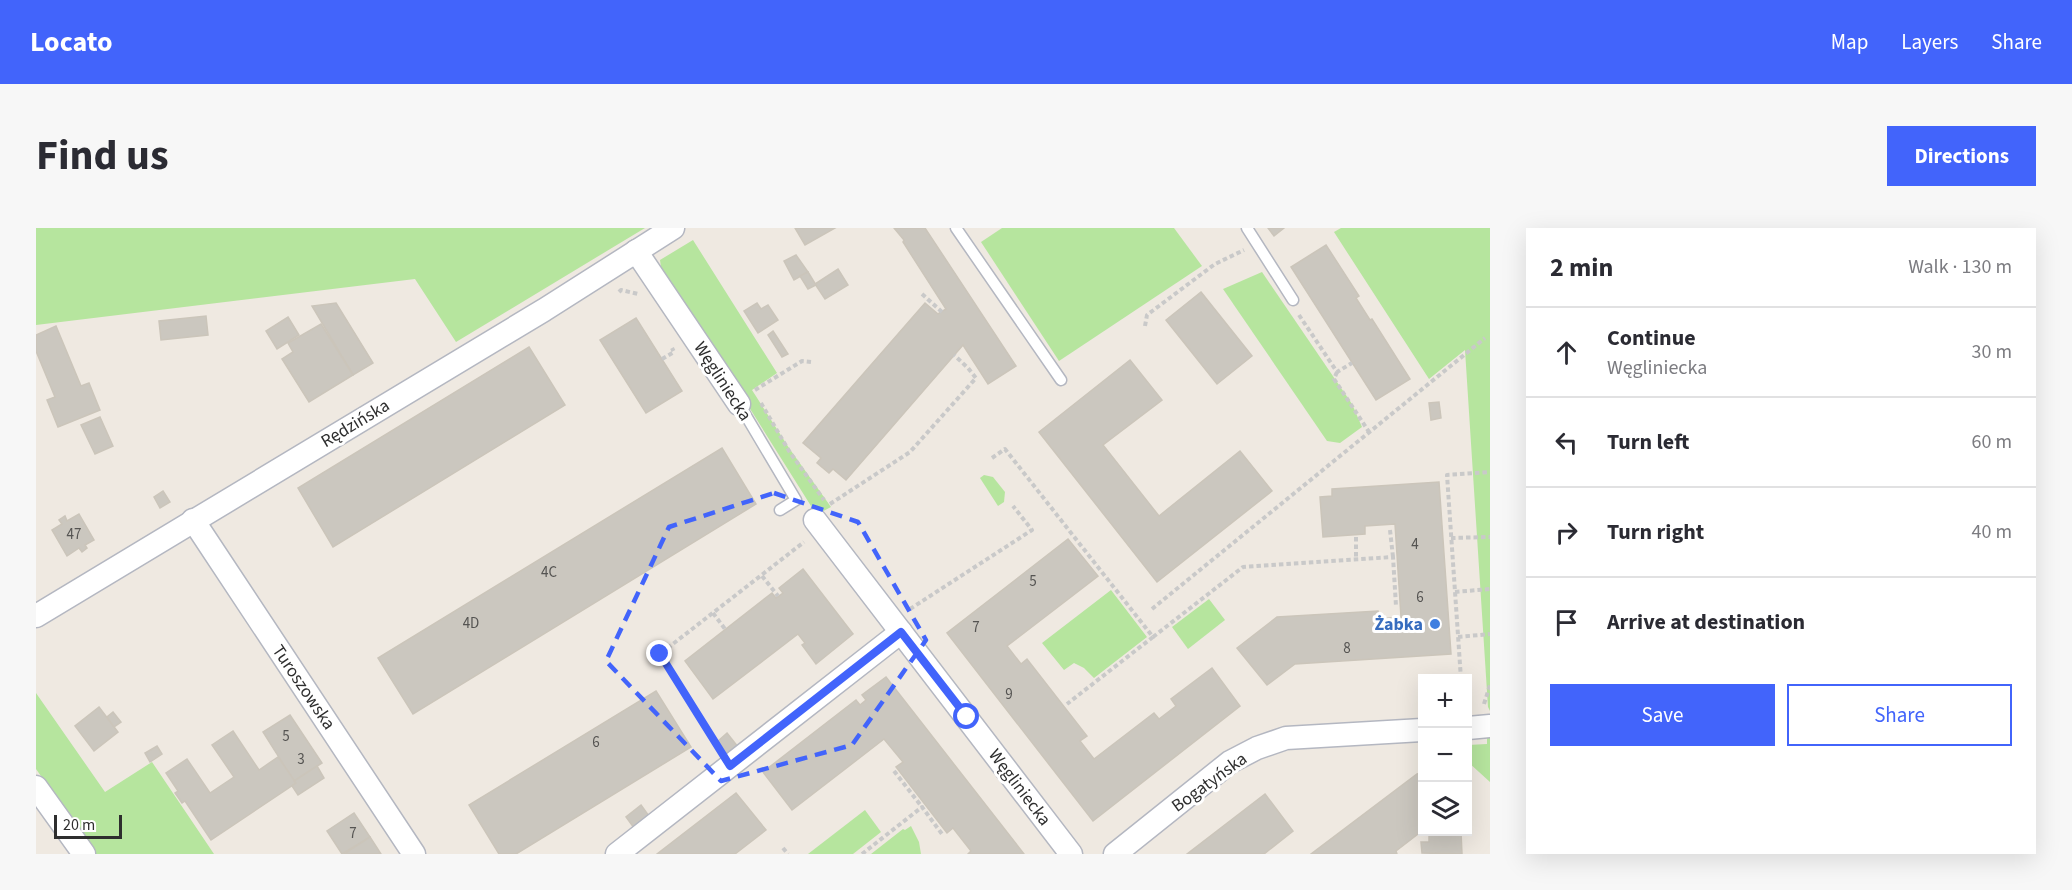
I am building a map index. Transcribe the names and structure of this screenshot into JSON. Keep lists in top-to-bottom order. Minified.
{"streets":{"street":["Węgliniecka","Rędzińska","Turoszowska","Bogatyńska"]},"crossings":[["Węgliniecka","Rędzińska"],["Rędzińska","Turoszowska"]],"places":["Żabka"],"house_numbers":["47","4","4C","5","6","4D","7","8","9","5","6","3","7"],"scale_bar":"20 m","page":{"header":"Locato","nav":["Map","Layers","Share"],"title":"Find us","buttons":["Directions",["Save","Share"]],"heading":["2 min","Walk · 130 m"],"list":[["Continue","Węgliniecka","30 m"],["Turn left","60 m"],["Turn right","40 m"],"Arrive at destination"],"map_buttons":["+","−"],"scale":"20 m"}}
